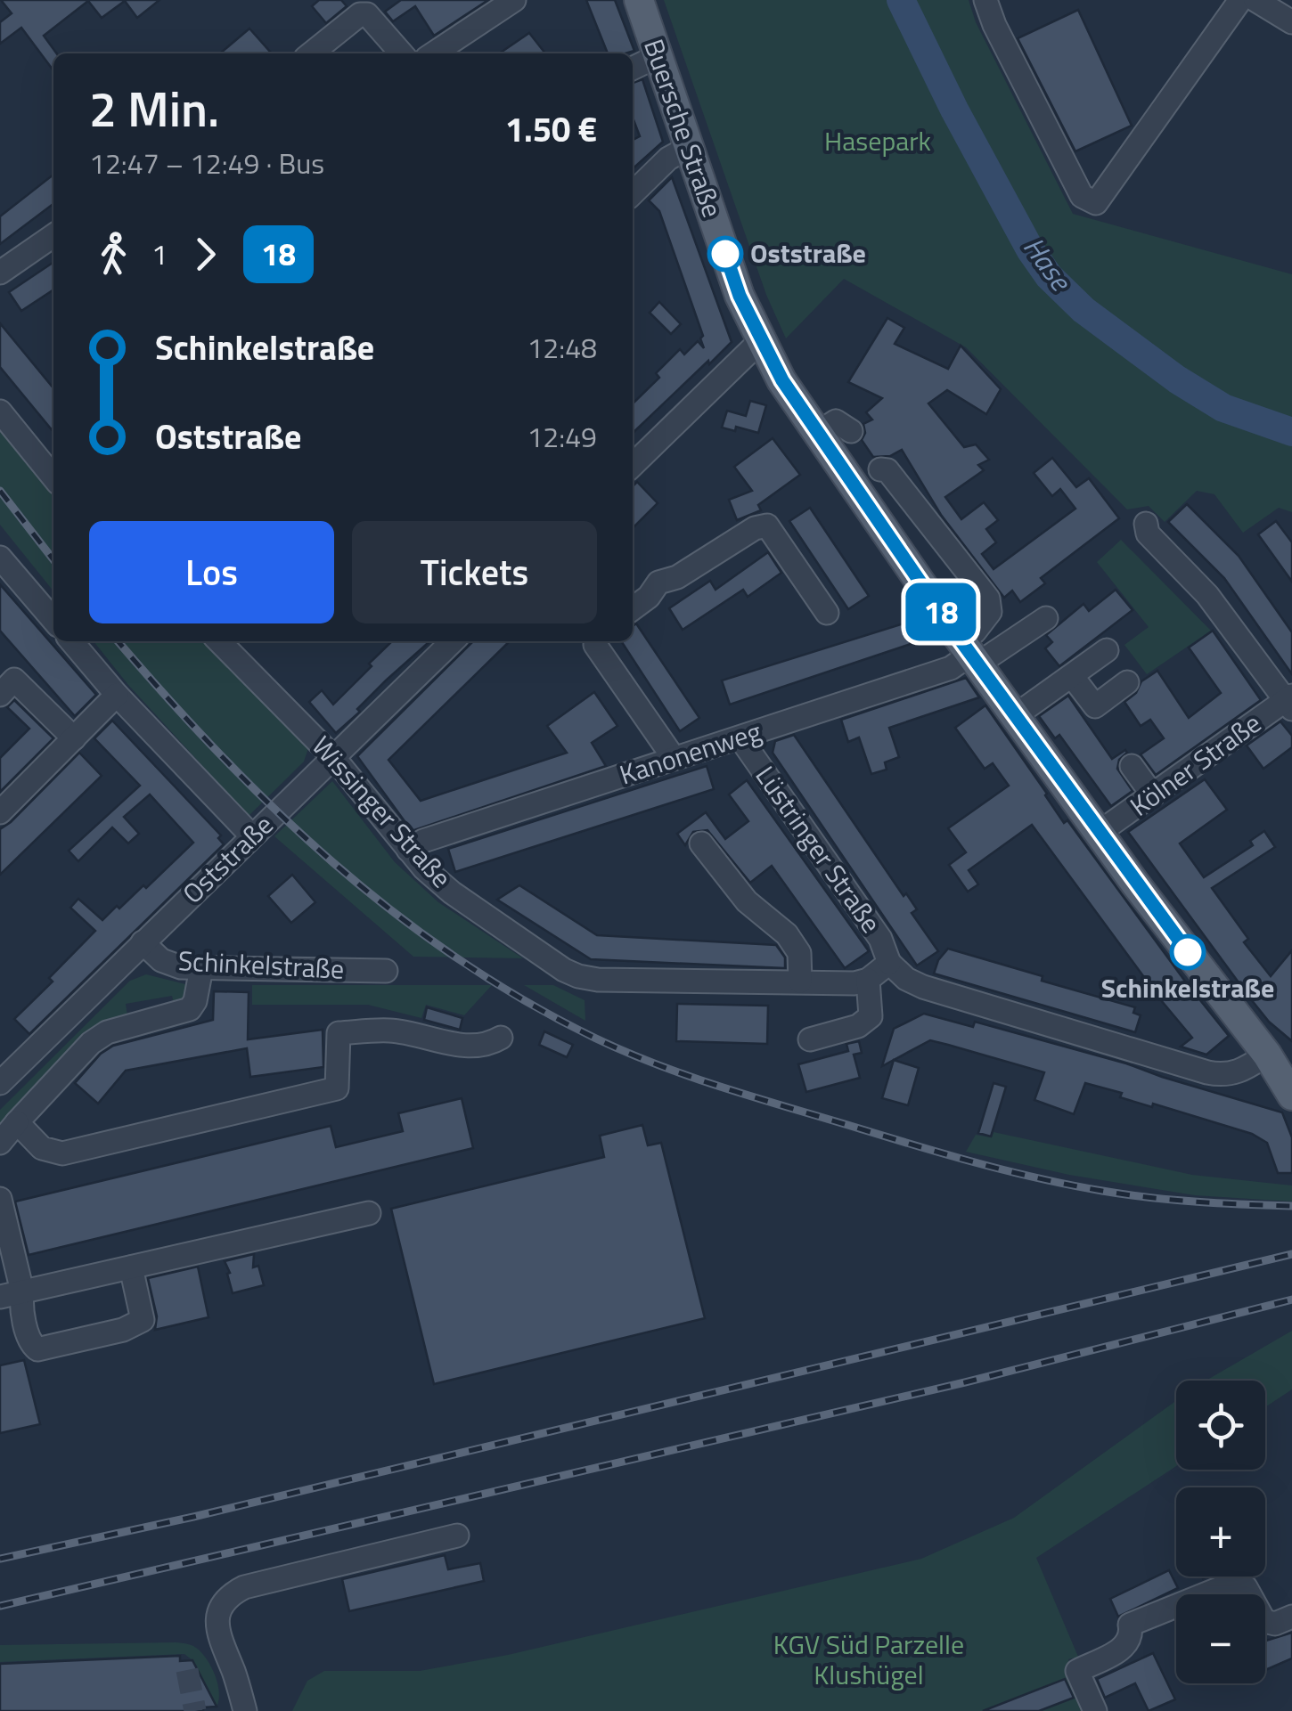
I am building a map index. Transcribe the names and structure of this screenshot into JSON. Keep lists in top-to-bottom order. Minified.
{"streets":{"main road":["Buersche Straße"],"street":["Kanonenweg","Kölner Straße","Wissinger Straße","Lüstringer Straße","Oststraße","Schinkelstraße"]},"crossings":[["Buersche Straße","Kanonenweg"],["Buersche Straße","Kölner Straße"],["Kanonenweg","Wissinger Straße"],["Kanonenweg","Lüstringer Straße"],["Wissinger Straße","Oststraße"],["Oststraße","Schinkelstraße"]],"water":["Hase"],"parks":["Hasepark","KGV Süd Parzelle Klushügel"],"places":["Oststraße","Schinkelstraße"],"lines":["bus line 18"],"page":{"on_map":"18","heading":["2 Min.","12:47 – 12:49 · Bus","1.50 €"],"legs":["1","18"],"list":[{"name":"Schinkelstraße","value":"12:48"},{"name":"Oststraße","value":"12:49"}],"buttons":["Los","Tickets"],"map_buttons":["+","−"]}}
